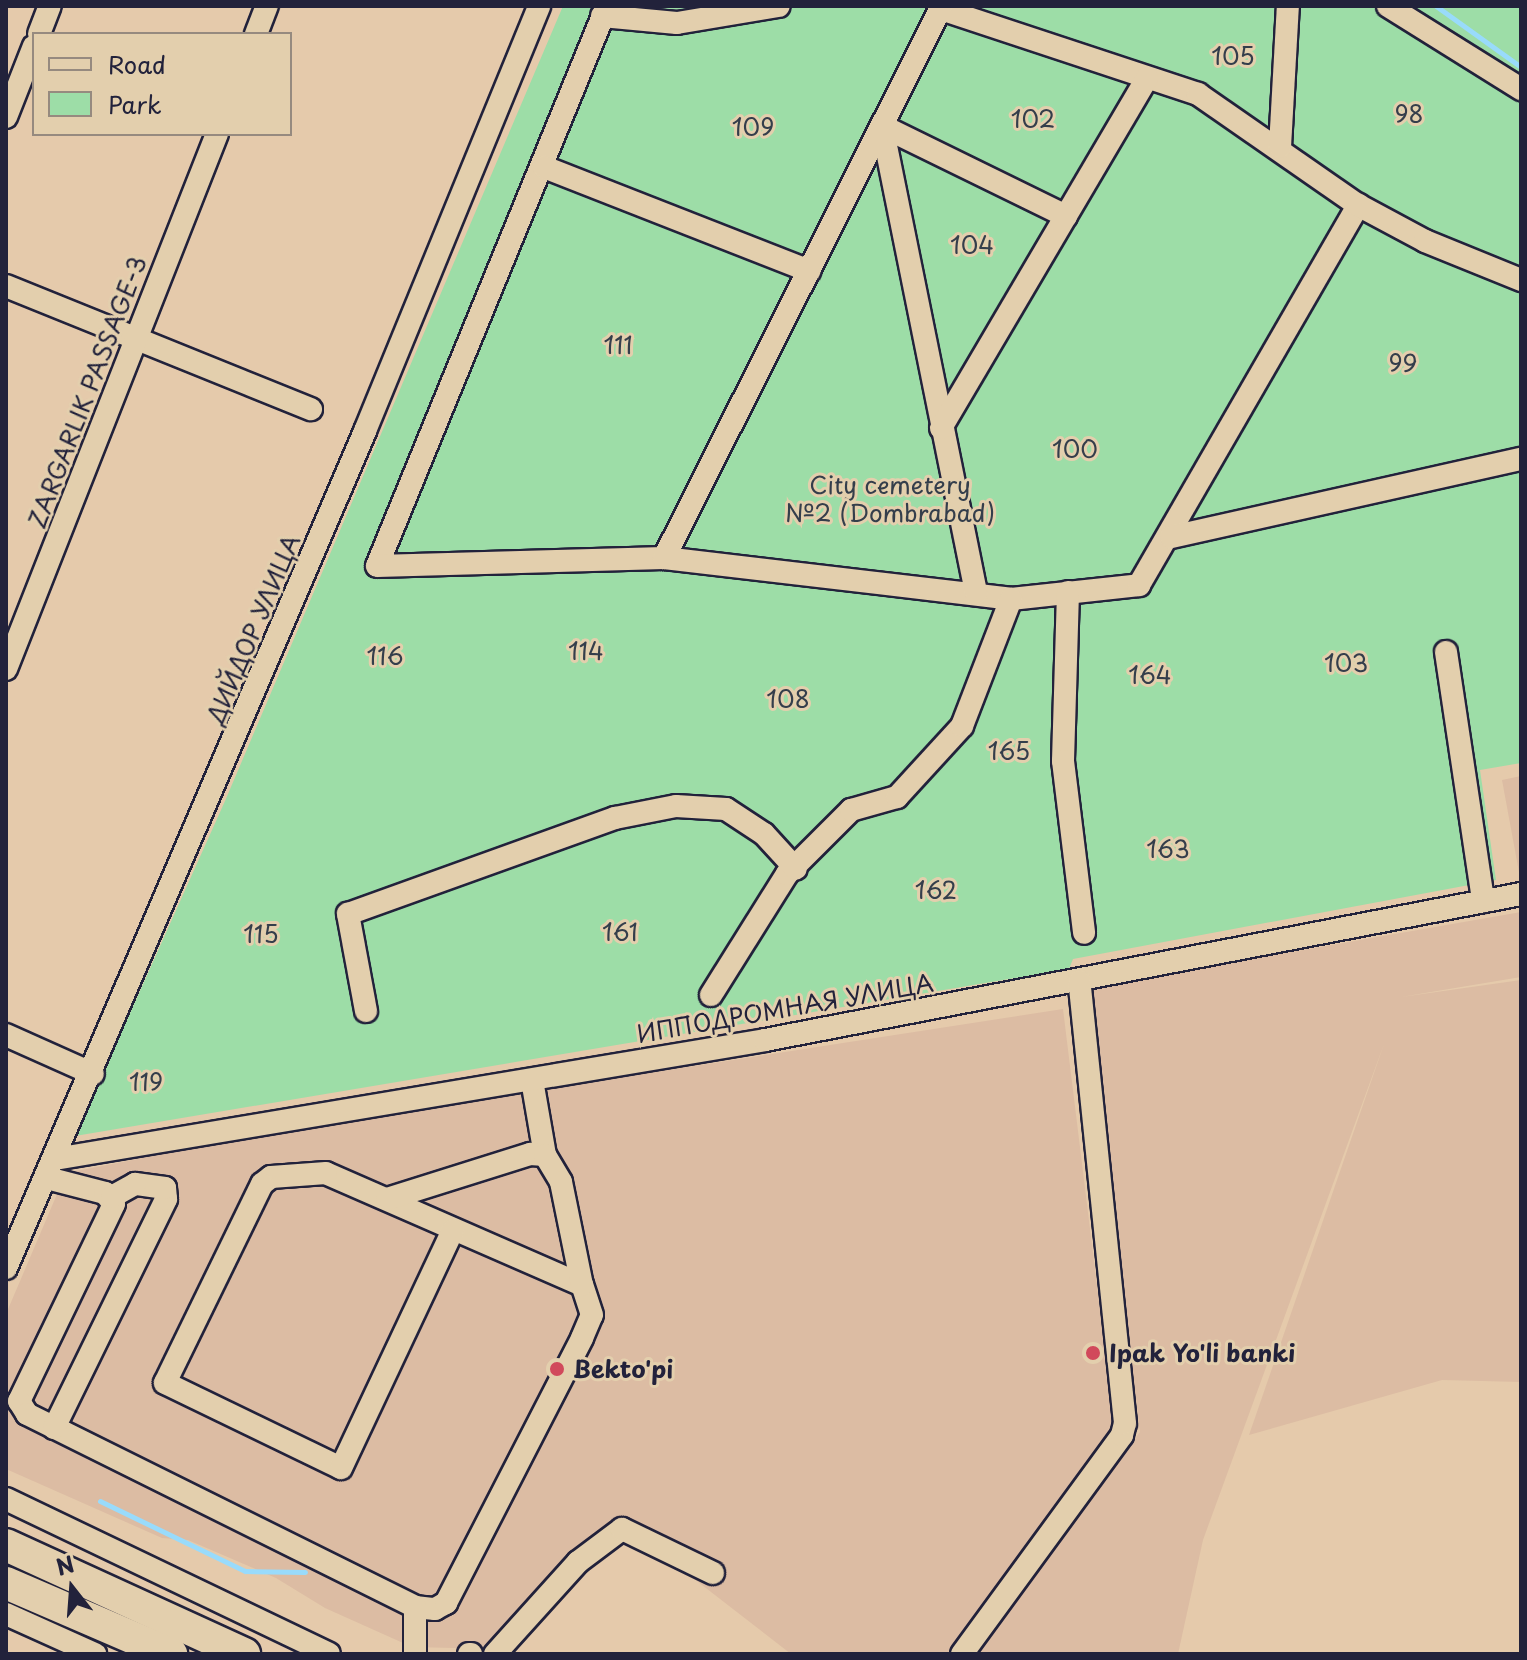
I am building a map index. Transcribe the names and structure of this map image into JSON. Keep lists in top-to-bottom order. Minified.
{"streets":{"street":["ZARGARLIK PASSAGE-3","ДИЙДОР УЛИЦА","ИППОДРОМНАЯ УЛИЦА"]},"crossings":[["ДИЙДОР УЛИЦА","ИППОДРОМНАЯ УЛИЦА"]],"parks":["105","98","102","109","104","111","99","100","City cemetery №2 (Dombrabad)","114","116","103","164","108","165","163","162","161","115","119"],"places":["Ipak Yo'li banki","Bekto'pi"],"legend":["Road","Park"],"north":"top"}
